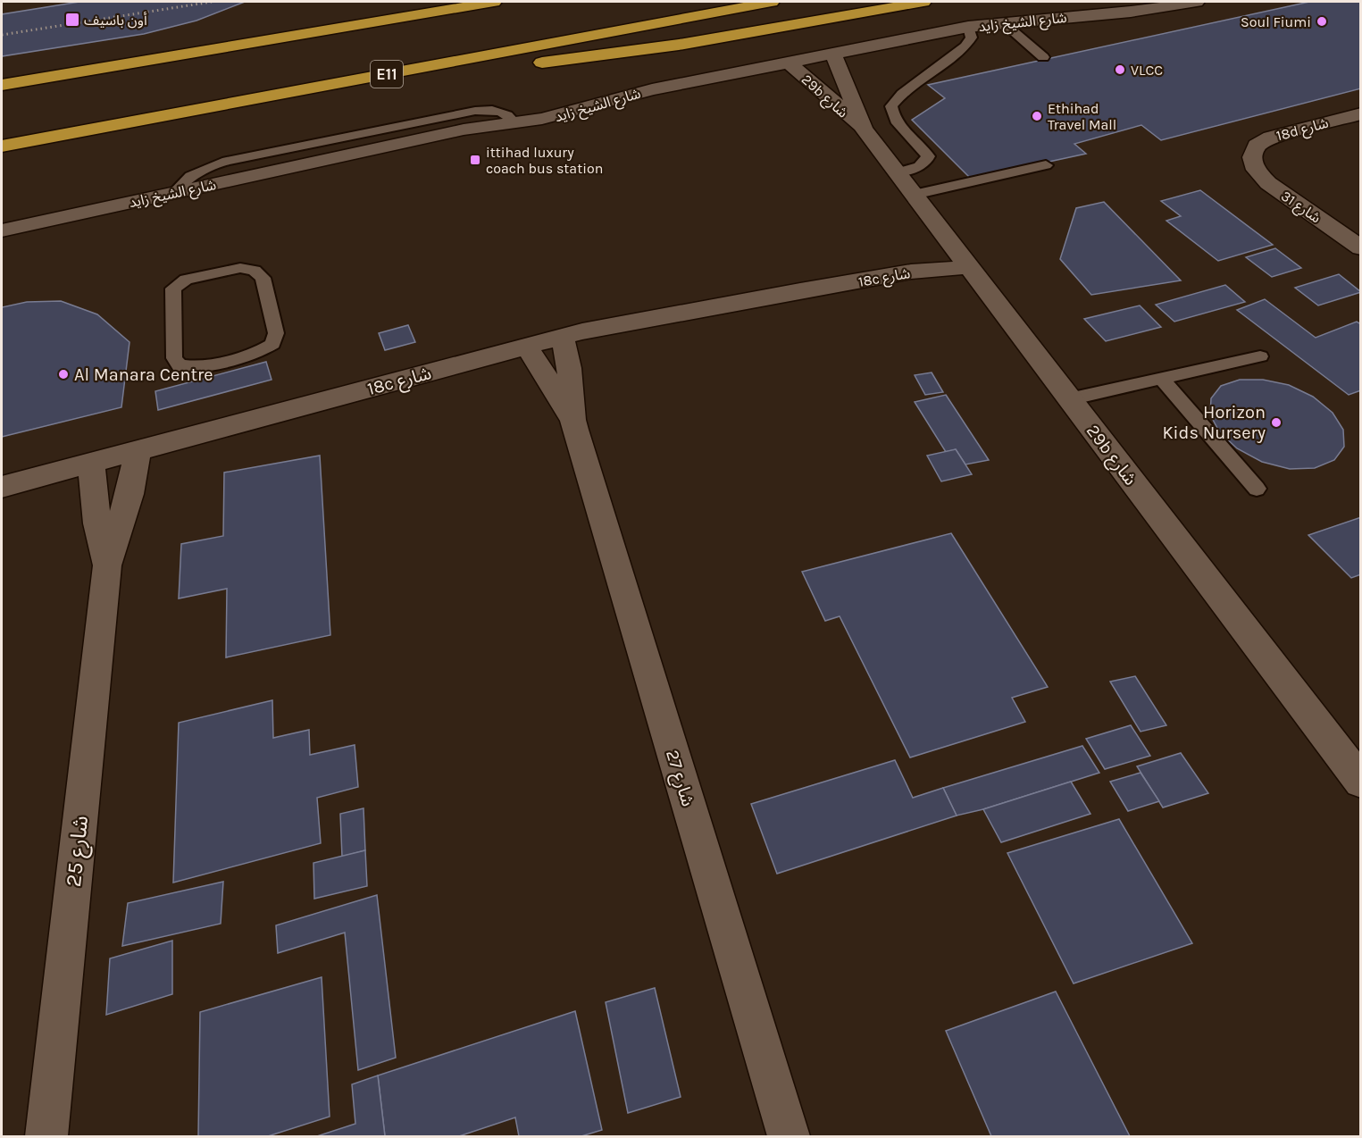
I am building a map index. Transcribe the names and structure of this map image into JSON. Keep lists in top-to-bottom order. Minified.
{"streets":{"highway":["E11"],"street":["شارع الشيخ زايد","29b شارع","18d شارع","شارع 31","18c شارع","شارع 27","شارع 25"]},"crossings":[["شارع الشيخ زايد","29b شارع"],["29b شارع","18c شارع"],["18d شارع","شارع 31"],["18c شارع","شارع 27"],["18c شارع","شارع 25"]],"places":{"transit":["أون باسيف","ittihad luxury coach bus station"],"other":["Soul Fiumi","VLCC","Ethihad Travel Mall","Al Manara Centre","Horizon Kids Nursery"]}}
